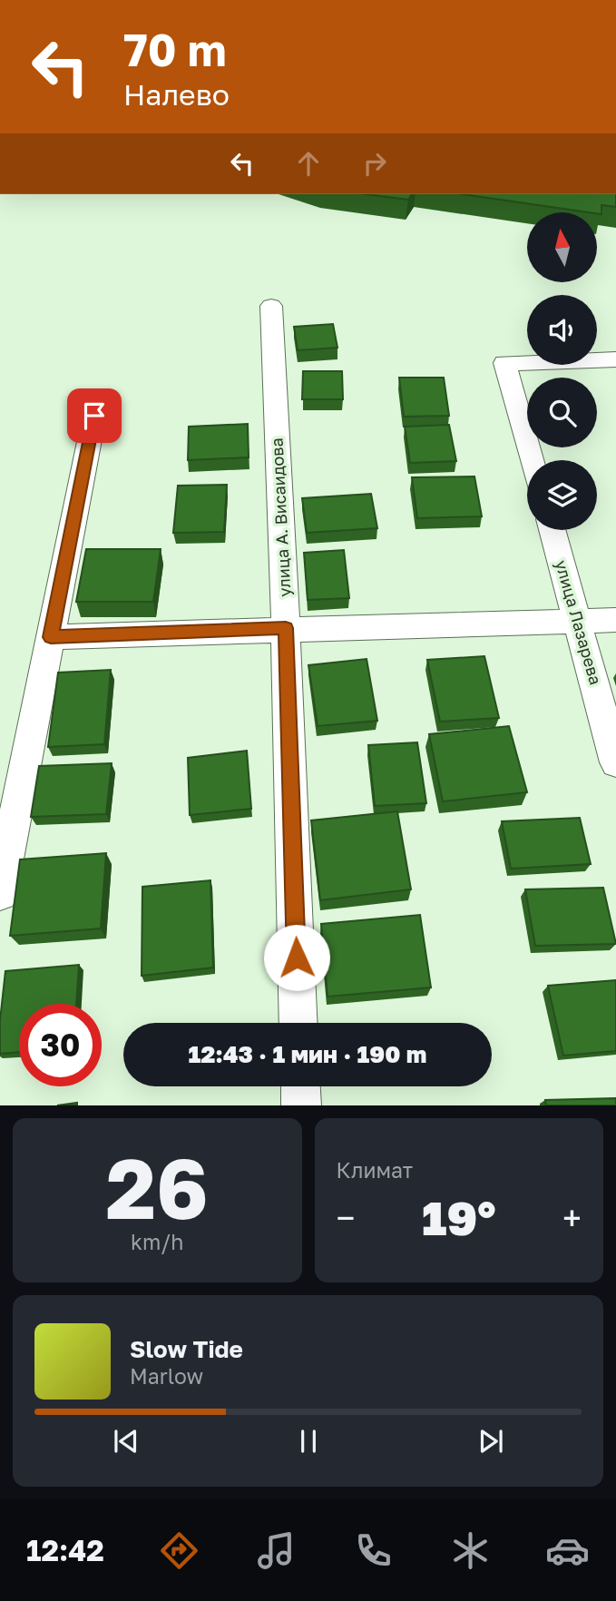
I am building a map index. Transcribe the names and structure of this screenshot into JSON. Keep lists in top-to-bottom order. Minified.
{"streets":{"street":["улица А. Висаидова","улица Лазарева"]},"north":"top","page":{"turn":["70 m","Налево"],"limit":"30","trip":"12:43 · 1 мин · 190 m","tile":[["26","km/h"],"Климат"],"heat":["−","19°","+"],"song":["Slow Tide","Marlow"],"tabs":"12:42"}}
